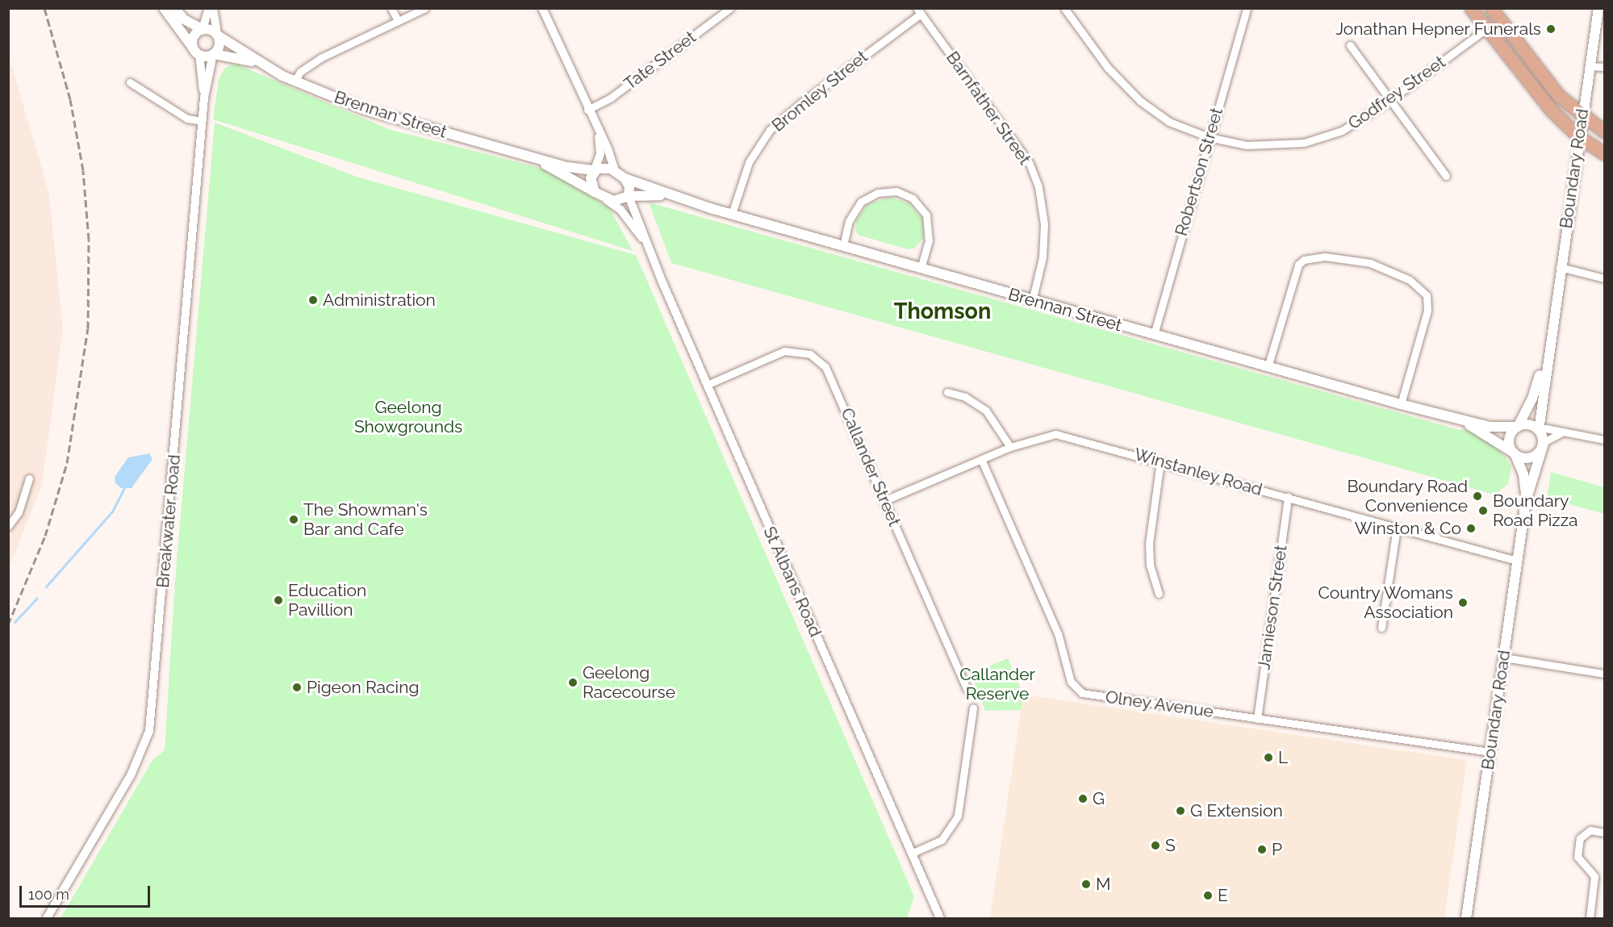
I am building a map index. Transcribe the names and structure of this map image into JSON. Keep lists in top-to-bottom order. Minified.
{"streets":{"main road":["Brennan Street","Boundary Road"],"street":["Tate Street","Bromley Street","Godfrey Street","Barnfather Street","Robertson Street","Callander Street","Winstanley Road","Breakwater Road","St Albans Road","Jamieson Street","Olney Avenue"]},"crossings":[["Bromley Street","Barnfather Street"],["Bromley Street","Brennan Street"],["Godfrey Street","Robertson Street"],["Barnfather Street","Brennan Street"],["Brennan Street","Boundary Road"],["Brennan Street","Robertson Street"],["Brennan Street","Breakwater Road"],["Brennan Street","St Albans Road"],["Boundary Road","Winstanley Road"],["Boundary Road","Olney Avenue"],["Callander Street","Winstanley Road"],["Callander Street","St Albans Road"],["Winstanley Road","Jamieson Street"],["Winstanley Road","Olney Avenue"],["Jamieson Street","Olney Avenue"]],"districts":["Thomson"],"parks":["Geelong Showgrounds","Callander Reserve"],"places":["Jonathan Hepner Funerals","Administration","Boundary Road Convenience","Boundary Road Pizza","The Showman's Bar and Cafe","Winston & Co","Education Pavillion","Country Womans Association","Geelong Racecourse","Pigeon Racing","L","G","G Extension","S","P","M","E"],"scale_bar":"100 m"}
